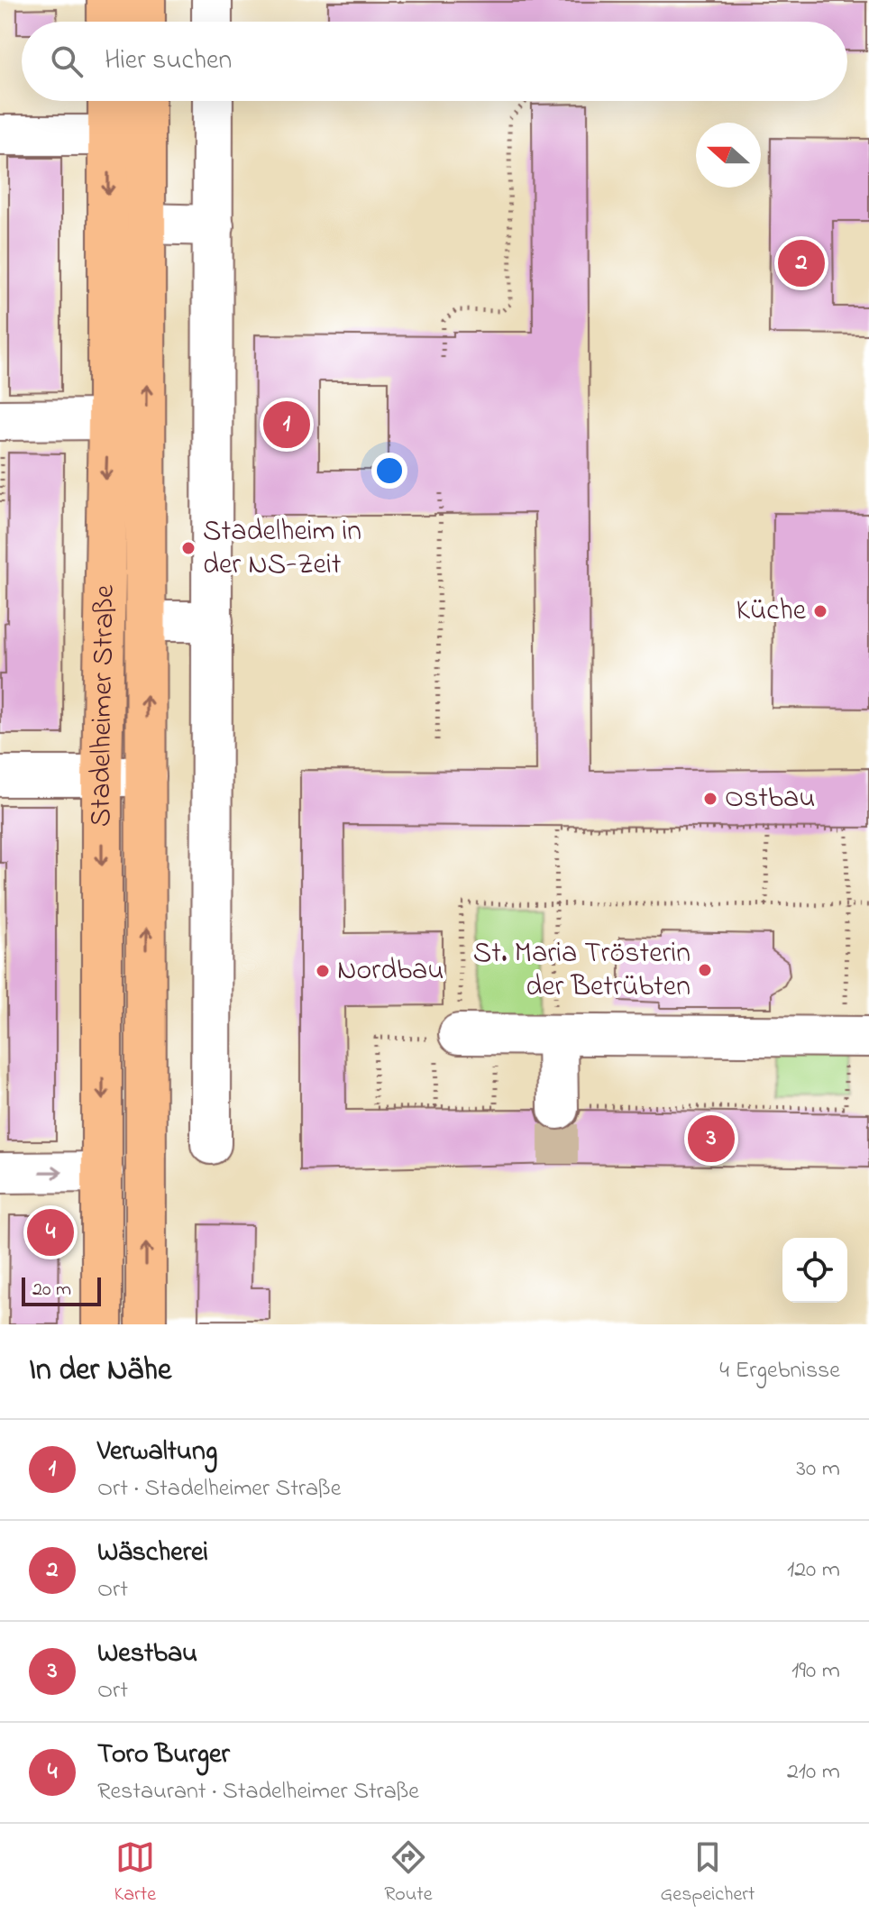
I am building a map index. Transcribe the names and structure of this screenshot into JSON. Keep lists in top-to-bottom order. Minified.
{"streets":{"main road":["Stadelheimer Straße"]},"places":["Stadelheim in der NS-Zeit","Küche","Ostbau","St. Maria Trösterin der Betrübten","Nordbau"],"scale_bar":"20 m","north":"left","page":{"search":"Hier suchen","pins":["2","1","3","4"],"scale":"20 m","heading":["In der Nähe","4 Ergebnisse"],"list":[{"mark":"1","name":"Verwaltung","note":"Ort · Stadelheimer Straße","value":"30 m"},{"mark":"2","name":"Wäscherei","note":"Ort","value":"120 m"},{"mark":"3","name":"Westbau","note":"Ort","value":"190 m"},{"mark":"4","name":"Toro Burger","note":"Restaurant · Stadelheimer Straße","value":"210 m"}],"nav":["Karte","Route","Gespeichert"]}}
